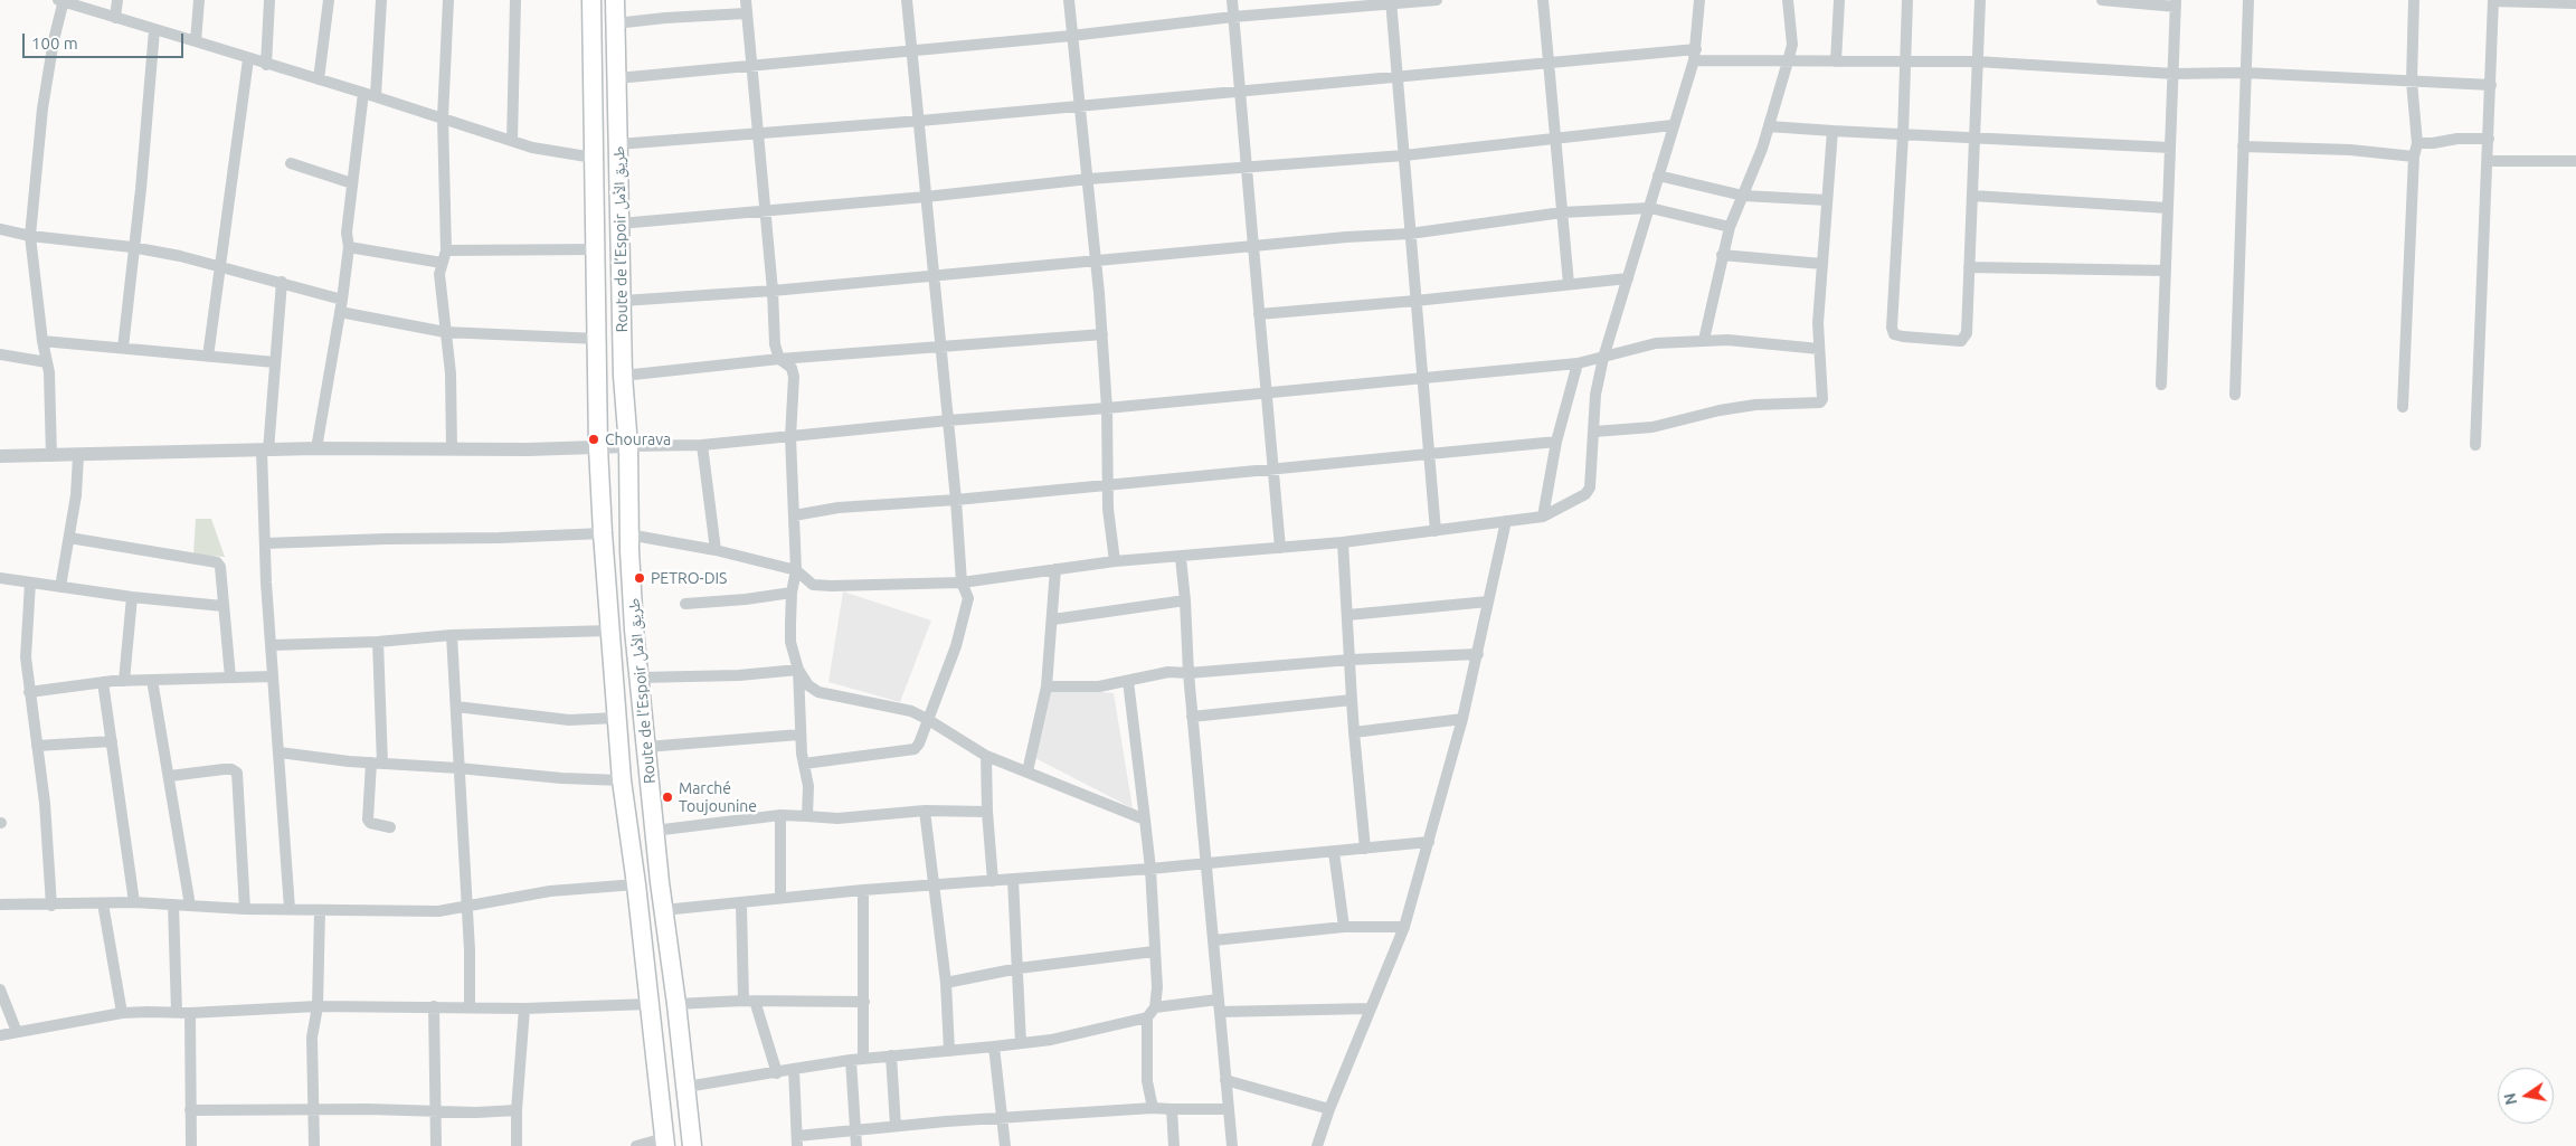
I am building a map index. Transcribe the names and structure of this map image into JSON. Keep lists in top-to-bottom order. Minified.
{"streets":{"highway":["Route de l’Espoir طريق الأمل"]},"places":["Chourava","PETRO-DIS","Marché Toujounine"],"scale_bar":"100 m","north":"left"}
